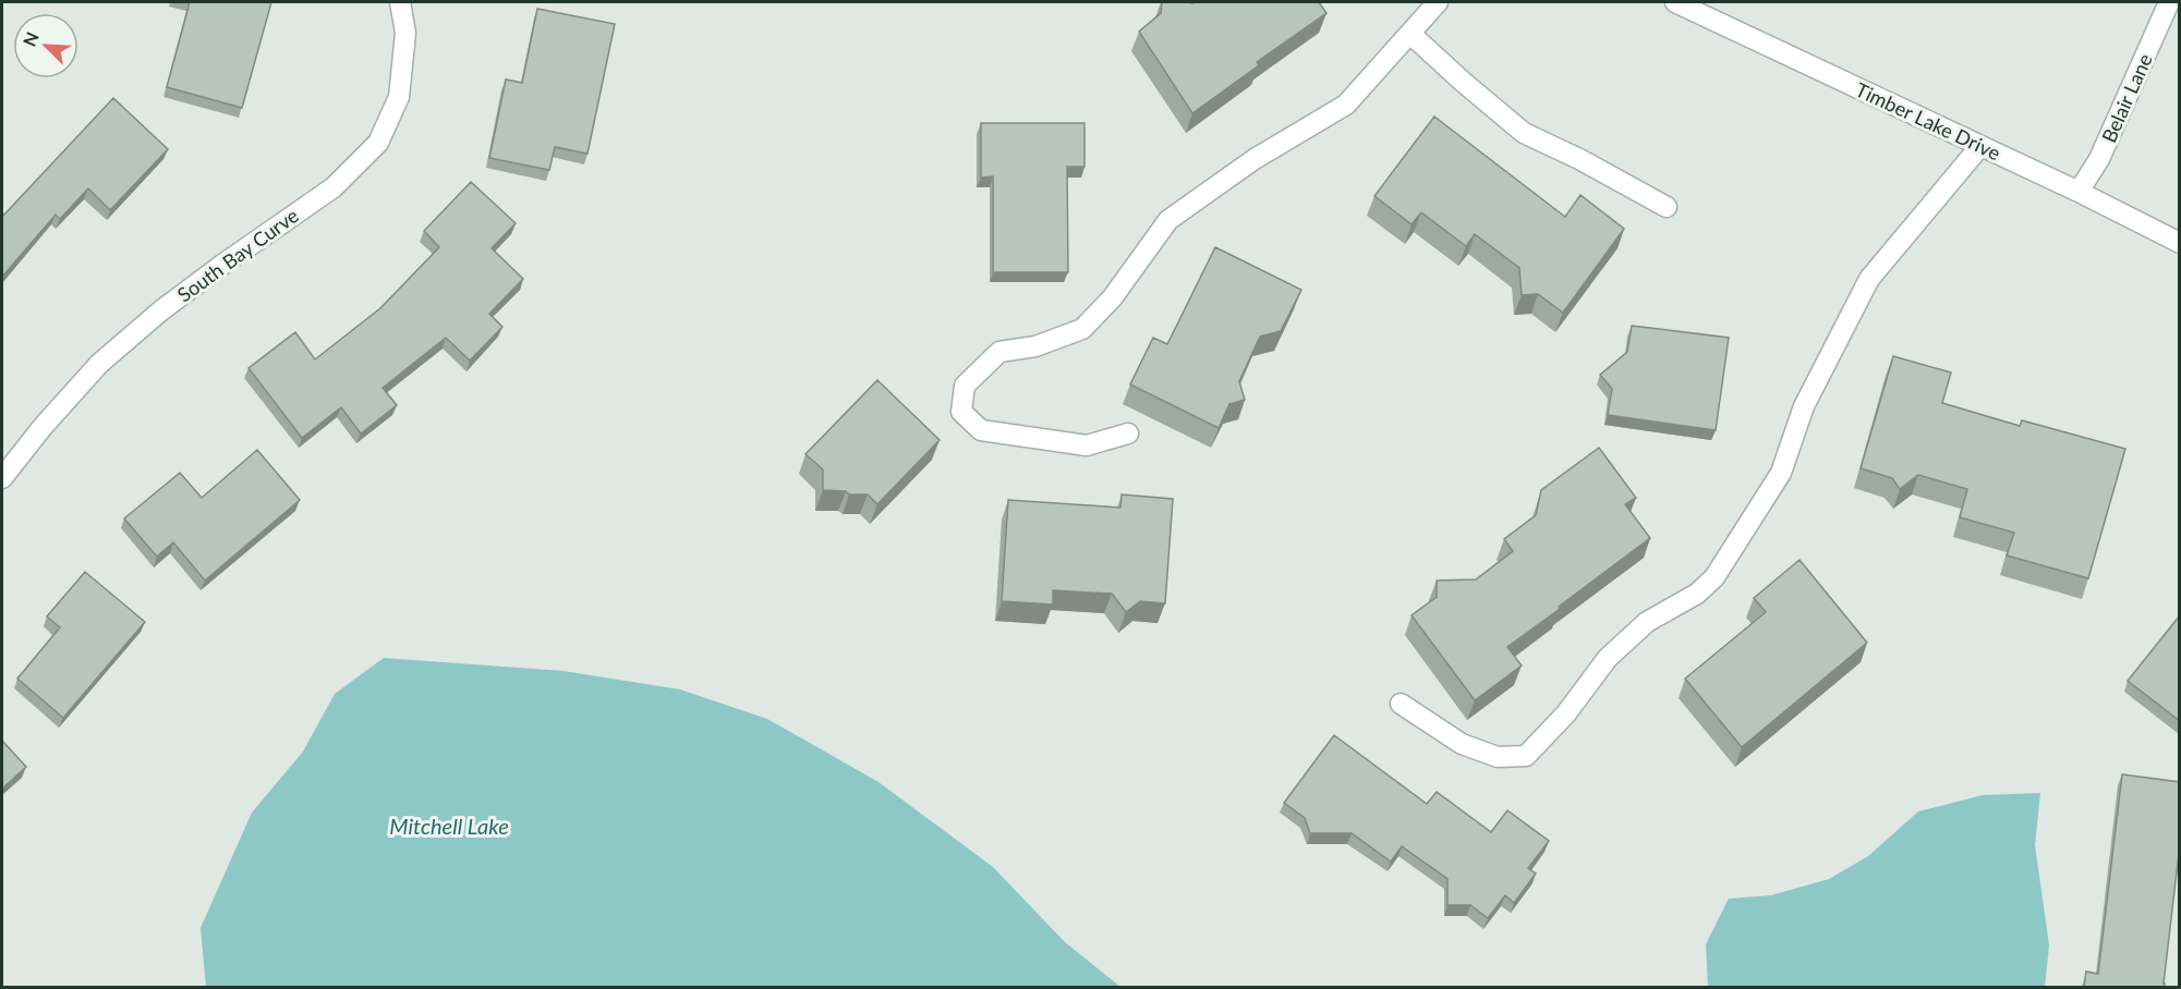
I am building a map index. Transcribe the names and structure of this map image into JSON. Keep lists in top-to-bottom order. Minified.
{"streets":{"street":["Belair Lane","Timber Lake Drive","South Bay Curve"]},"crossings":[["Belair Lane","Timber Lake Drive"]],"water":["Mitchell Lake"],"north":"top left"}
